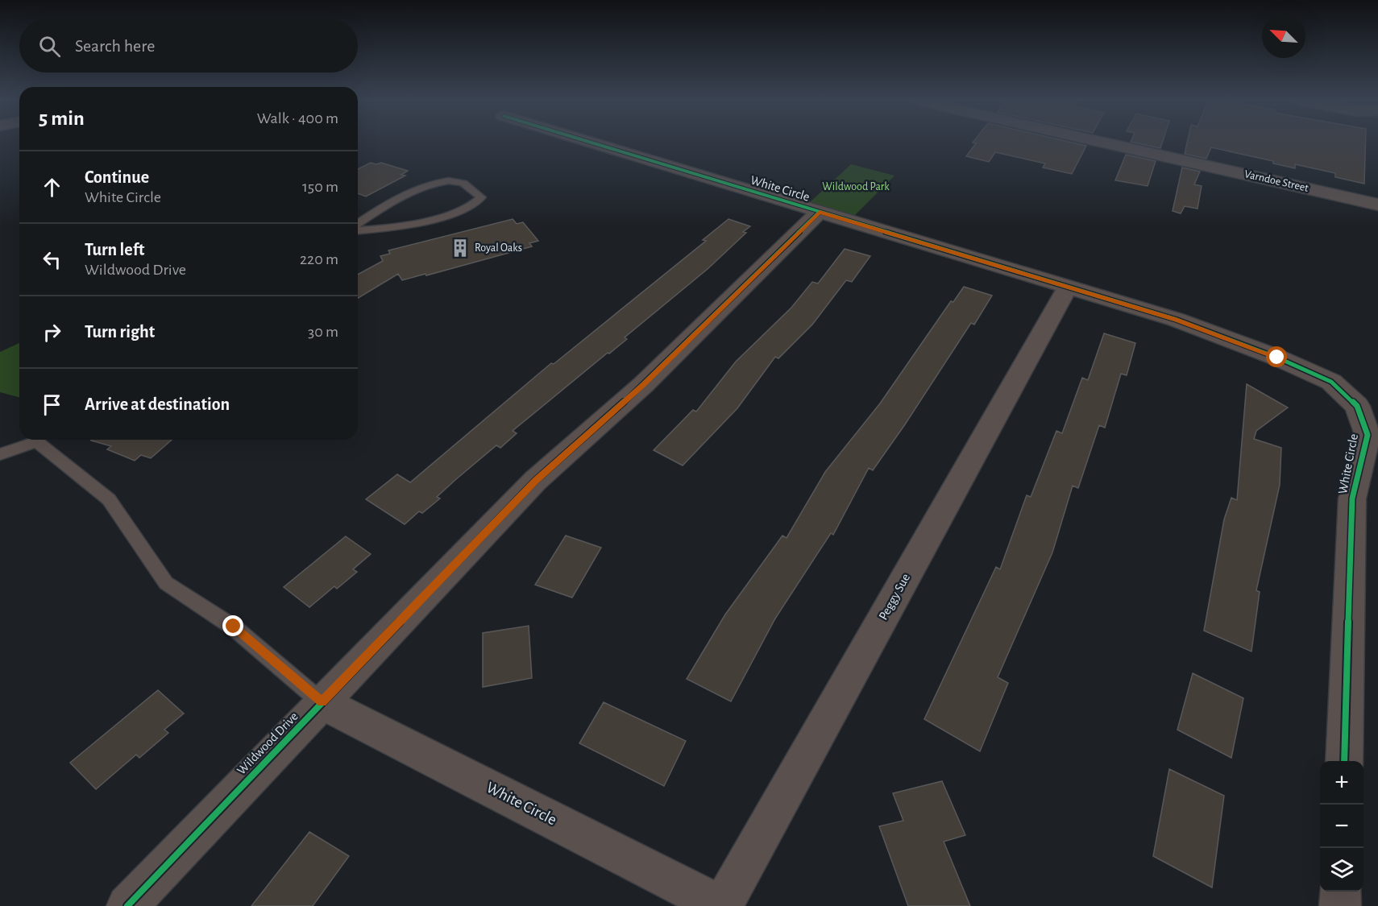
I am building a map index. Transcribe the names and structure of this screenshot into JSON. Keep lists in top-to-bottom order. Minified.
{"streets":{"street":["Varndoe Street","White Circle","Peggy Sue","Wildwood Drive"]},"crossings":[["White Circle","Peggy Sue"],["White Circle","Wildwood Drive"]],"parks":["Wildwood Park"],"places":{"building":["Royal Oaks"]},"north":"top left","page":{"search":"Search here","heading":["5 min","Walk · 400 m"],"list":[["Continue","White Circle","150 m"],["Turn left","Wildwood Drive","220 m"],["Turn right","30 m"],"Arrive at destination"],"map_buttons":["+","−"]}}
